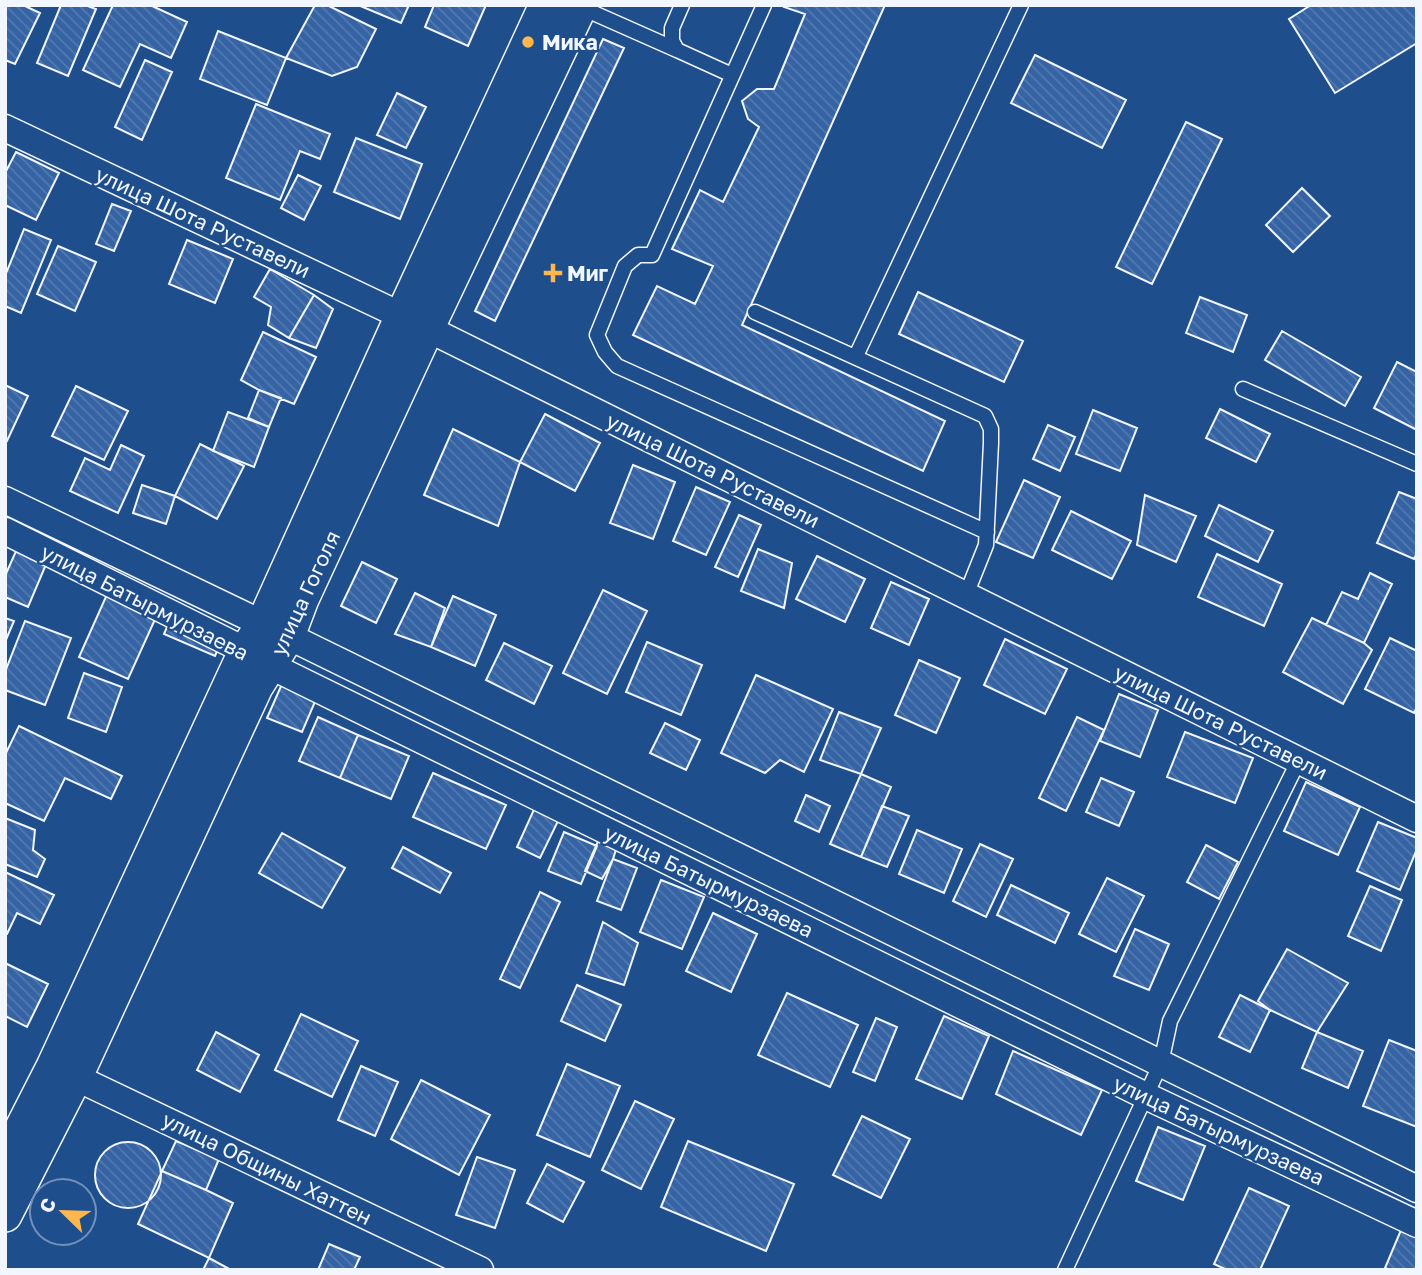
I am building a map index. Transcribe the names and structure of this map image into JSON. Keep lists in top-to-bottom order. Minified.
{"streets":{"street":["улица Шота Руставели","улица Гоголя","улица Батырмурзаева","улица Общины Хаттен"]},"crossings":[["улица Шота Руставели","улица Гоголя"],["улица Гоголя","улица Батырмурзаева"],["улица Гоголя","улица Общины Хаттен"]],"places":{"other":["Мика"],"health":["Миг"]},"north":"top left"}
